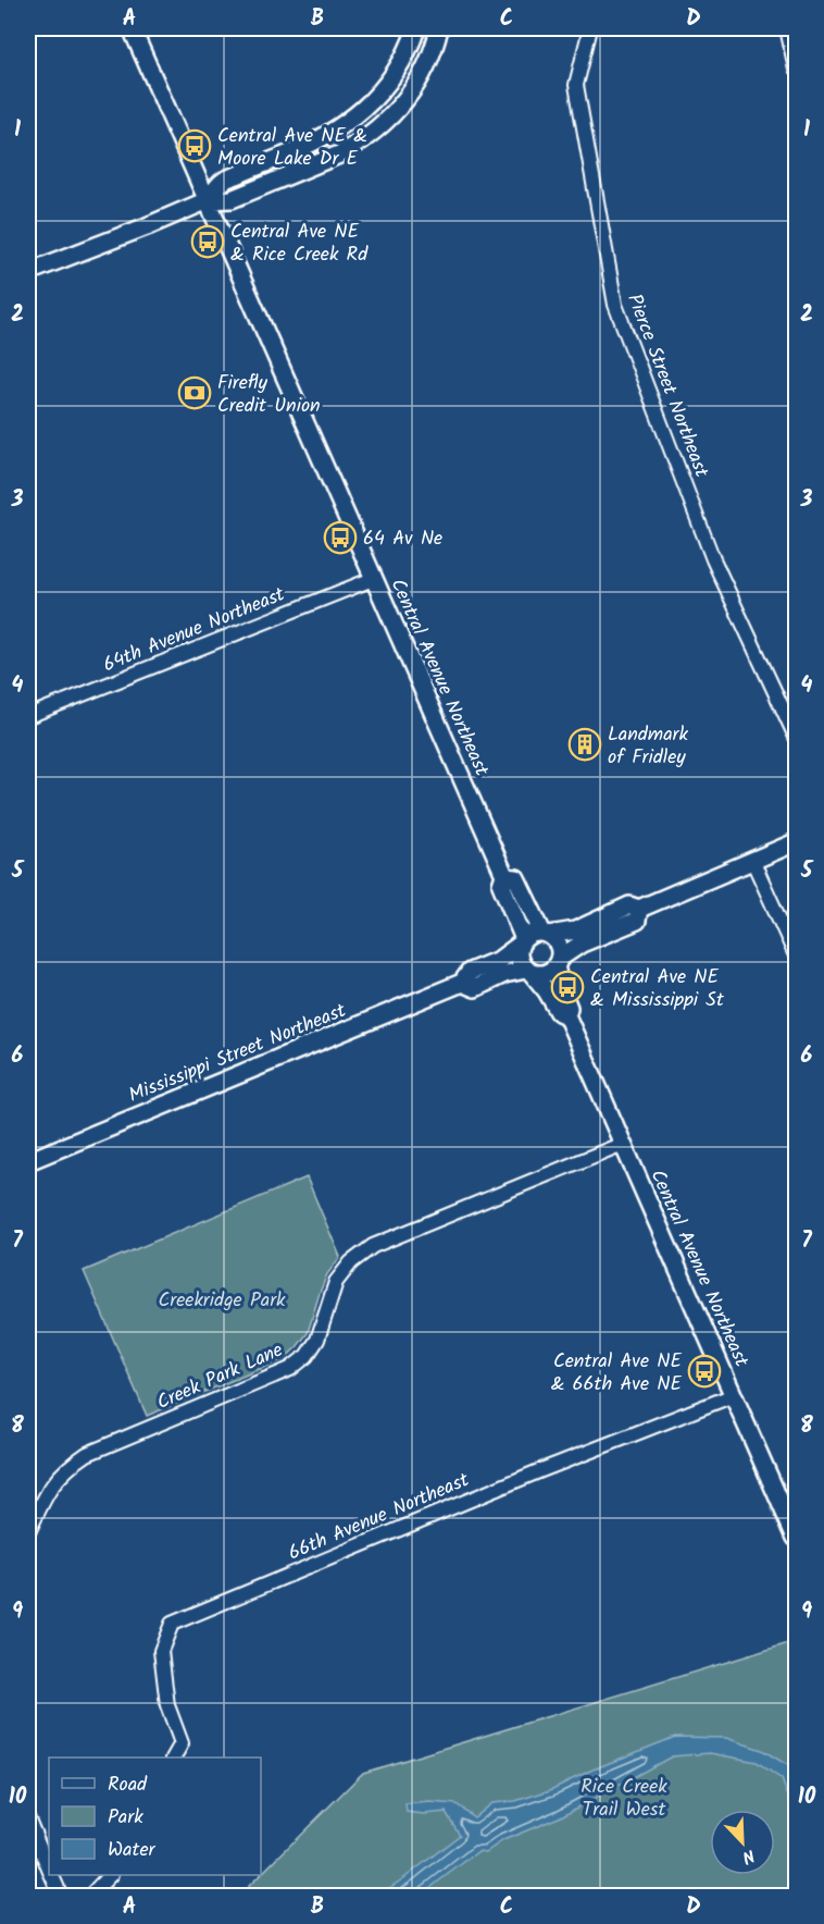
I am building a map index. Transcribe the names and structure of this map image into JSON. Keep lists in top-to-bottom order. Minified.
{"streets":{"street":["Pierce Street Northeast","64th Avenue Northeast","Central Avenue Northeast","Mississippi Street Northeast","Creek Park Lane","66th Avenue Northeast"]},"crossings":[["64th Avenue Northeast","Central Avenue Northeast"],["Central Avenue Northeast","Mississippi Street Northeast"],["Central Avenue Northeast","Creek Park Lane"],["Central Avenue Northeast","66th Avenue Northeast"]],"parks":["Creekridge Park","Rice Creek Trail West"],"places":{"bus stop":["Central Ave NE & Moore Lake Dr E","Central Ave NE & Rice Creek Rd","64 Av Ne","Central Ave NE & Mississippi St","Central Ave NE & 66th Ave NE"],"bank":["Firefly Credit Union"],"building":["Landmark of Fridley"]},"legend":["Road","Park","Water"],"north":"bottom right","grid":{"columns":["A","B","C","D"],"rows":["1","2","3","4","5","6","7","8","9","10"]}}
